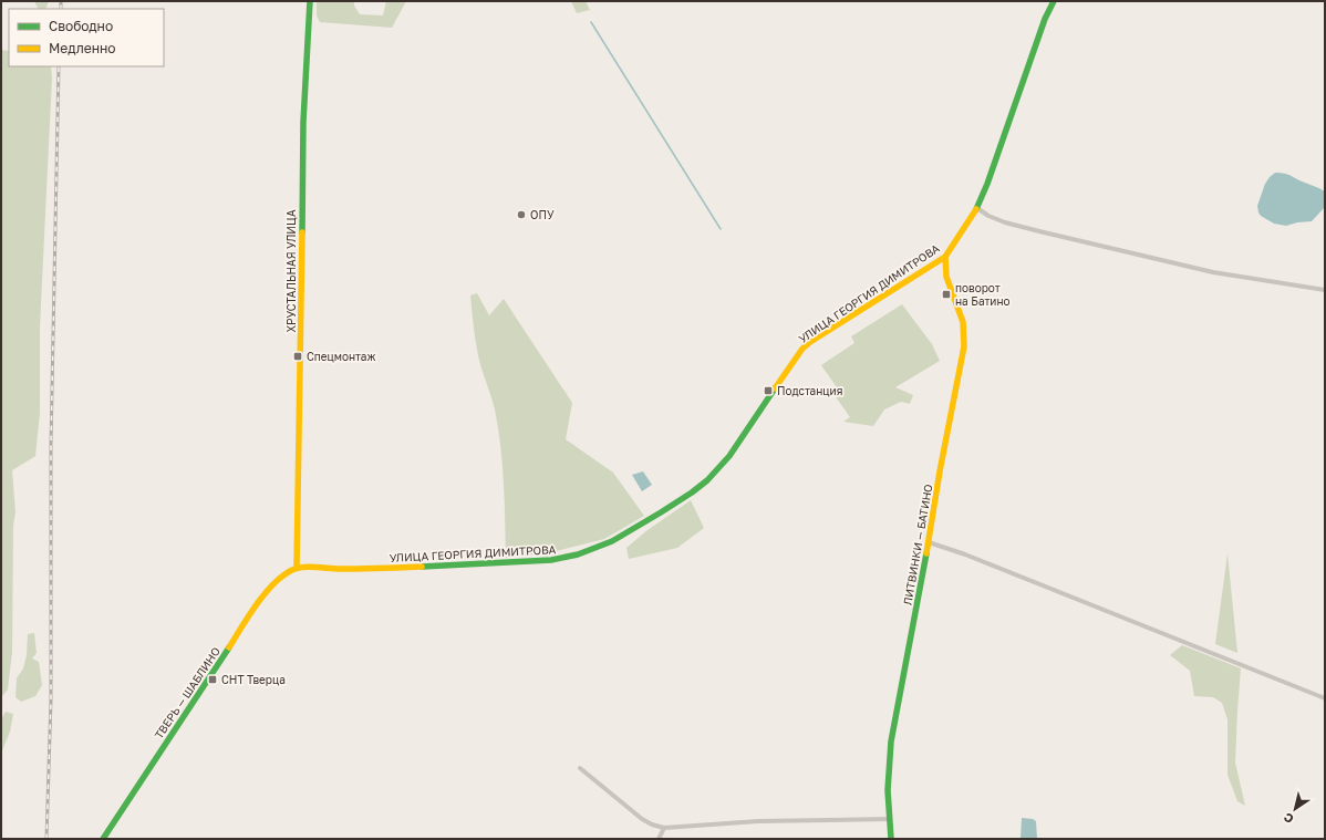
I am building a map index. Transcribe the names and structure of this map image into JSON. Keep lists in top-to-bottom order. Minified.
{"streets":{"street":["ХРУСТАЛЬНАЯ УЛИЦА","УЛИЦА ГЕОРГИЯ ДИМИТРОВА","ЛИТВИНКИ — БАТИНО","ТВЕРЬ — ШАБЛИНО"]},"crossings":[["ХРУСТАЛЬНАЯ УЛИЦА","УЛИЦА ГЕОРГИЯ ДИМИТРОВА"],["ХРУСТАЛЬНАЯ УЛИЦА","ТВЕРЬ — ШАБЛИНО"],["УЛИЦА ГЕОРГИЯ ДИМИТРОВА","ЛИТВИНКИ — БАТИНО"],["УЛИЦА ГЕОРГИЯ ДИМИТРОВА","ТВЕРЬ — ШАБЛИНО"]],"places":{"other":["ОПУ"],"transit":["поворот на Батино","Спецмонтаж","Подстанция","СНТ Тверца"]},"legend":["Свободно","Медленно"],"north":"bottom left"}
